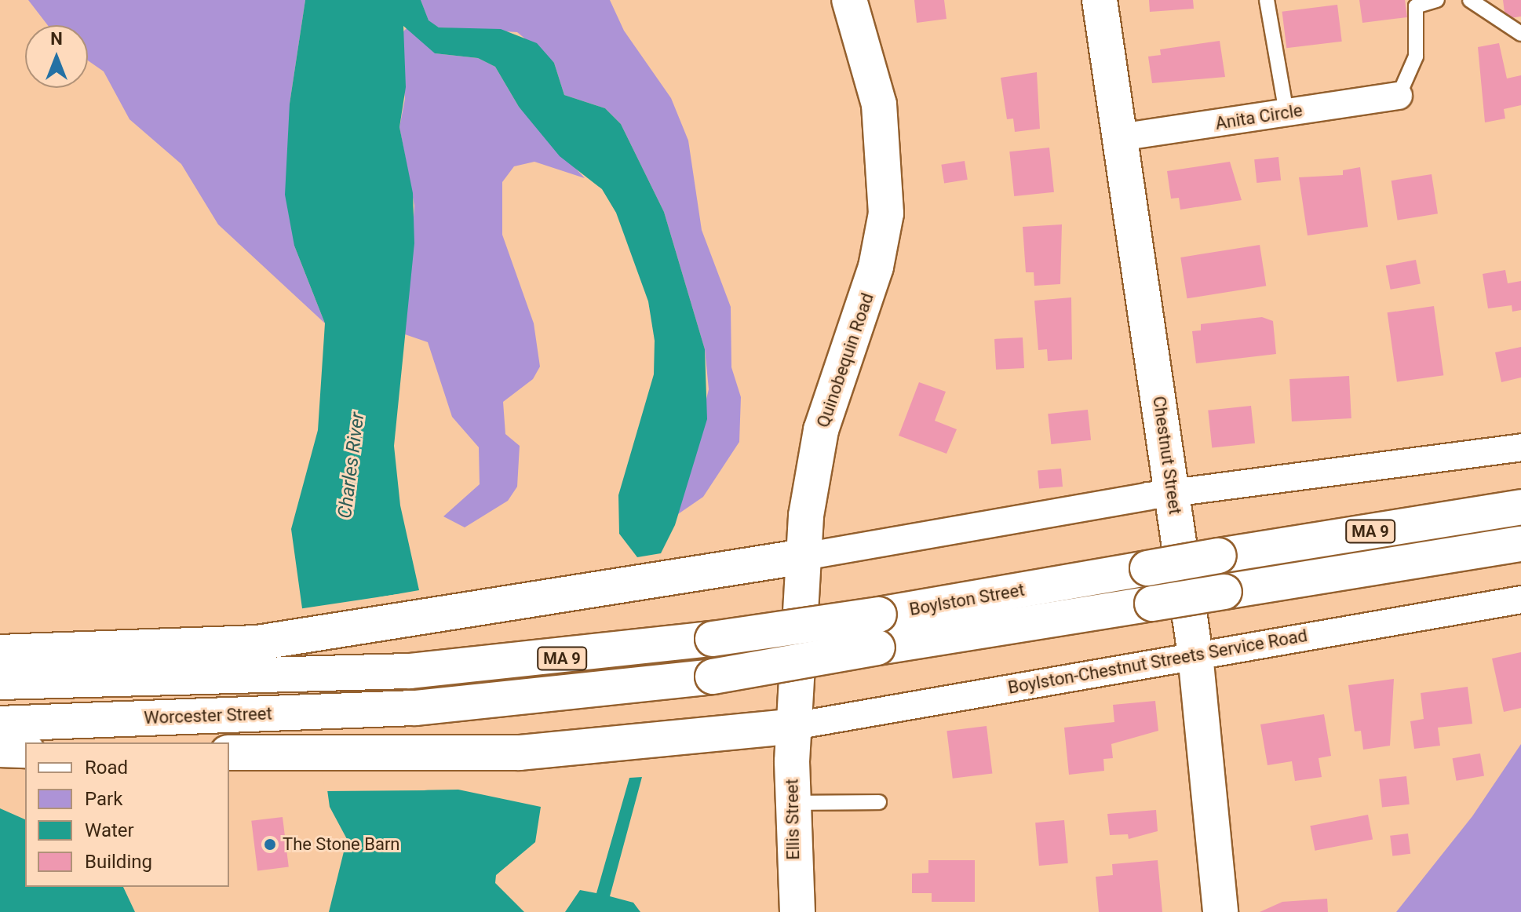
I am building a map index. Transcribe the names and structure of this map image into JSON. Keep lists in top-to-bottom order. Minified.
{"streets":{"main road":["Quinobequin Road","Chestnut Street","MA 9","Boylston Street","Worcester Street","Ellis Street"],"street":["Anita Circle","Boylston-Chestnut Streets Service Road"]},"crossings":[["Anita Circle","Chestnut Street"],["Quinobequin Road","Boylston-Chestnut Streets Service Road"],["Quinobequin Road","Ellis Street"],["Chestnut Street","Boylston-Chestnut Streets Service Road"],["Boylston Street","Worcester Street"],["Boylston-Chestnut Streets Service Road","Ellis Street"]],"water":["Charles River"],"places":["The Stone Barn"],"legend":["Road","Park","Water","Building"],"north":"top"}
